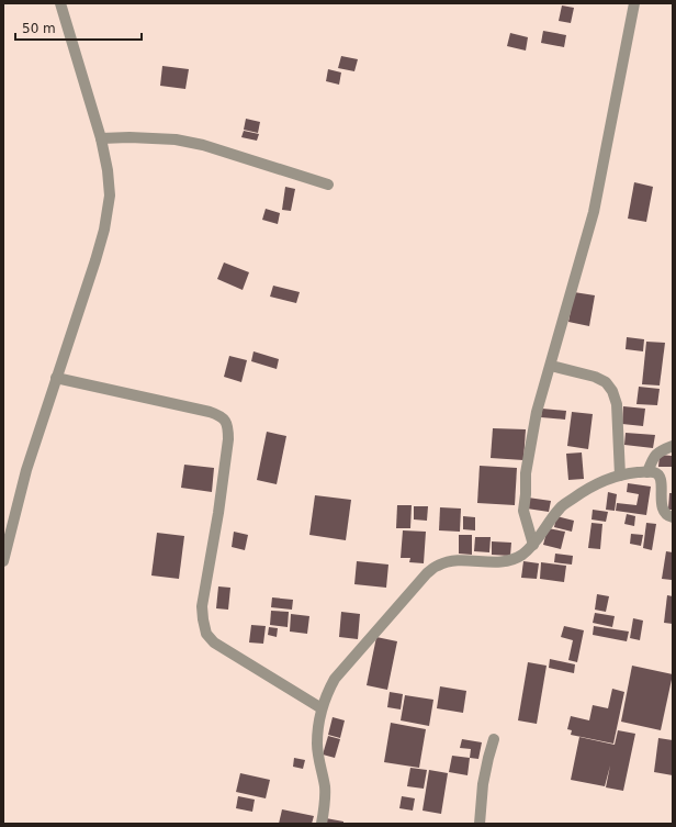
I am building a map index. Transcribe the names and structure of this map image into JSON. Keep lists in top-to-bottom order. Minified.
{"scale_bar":"50 m"}
